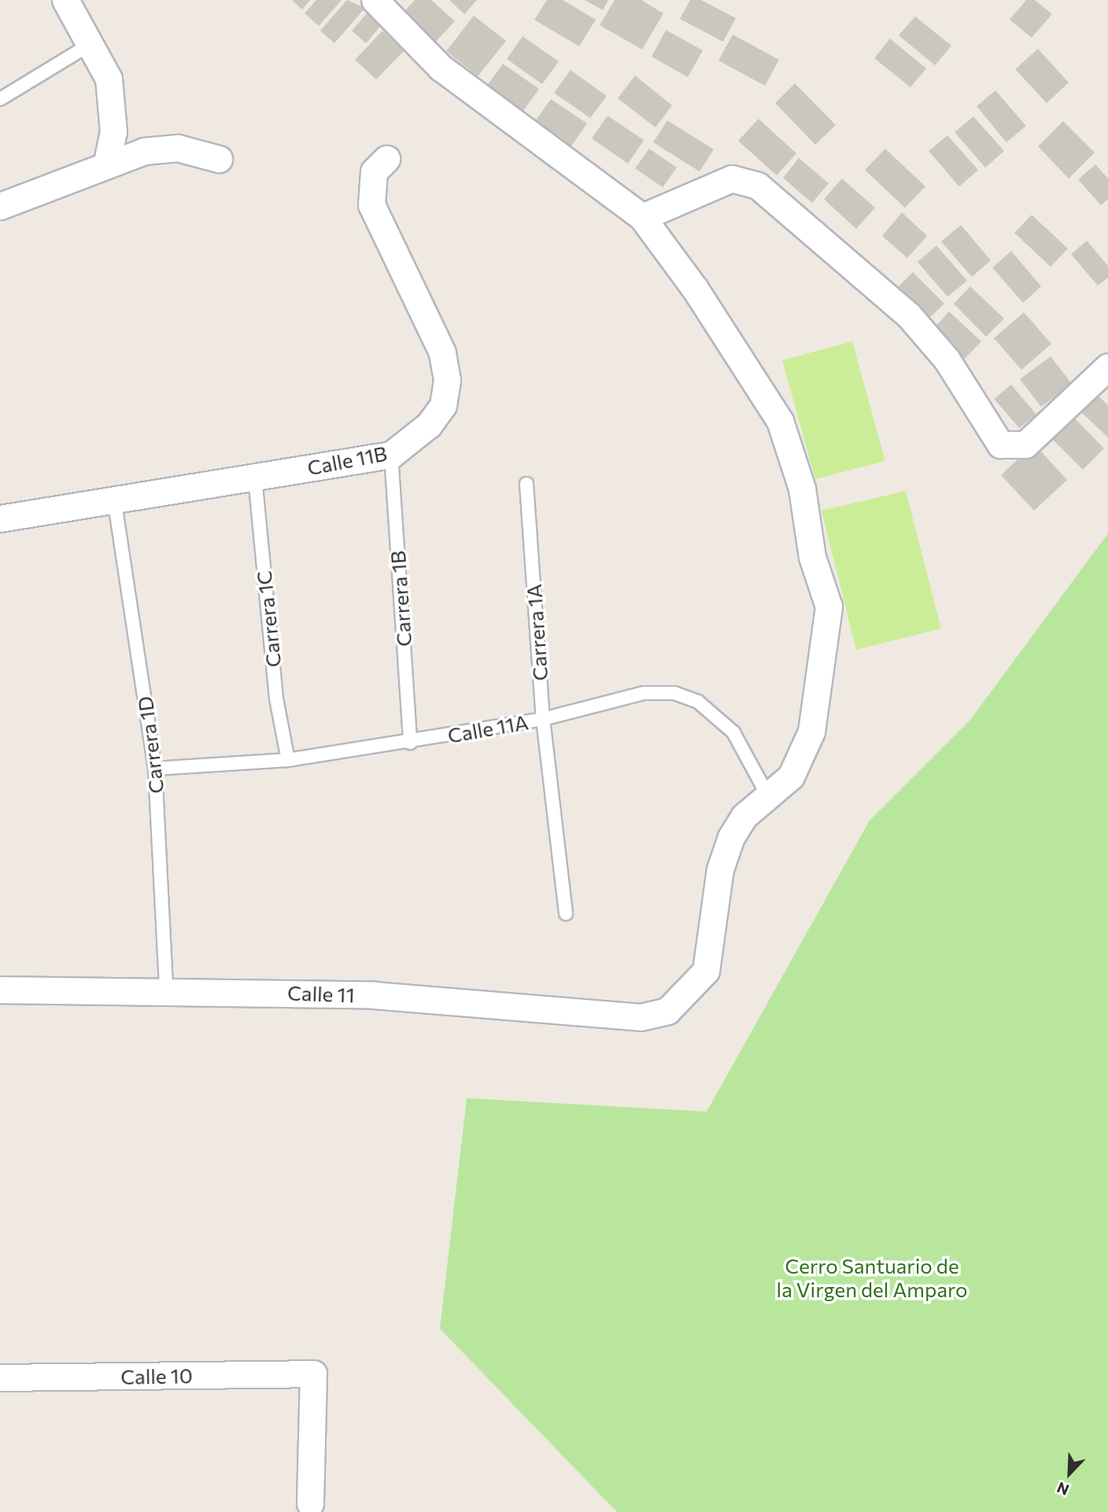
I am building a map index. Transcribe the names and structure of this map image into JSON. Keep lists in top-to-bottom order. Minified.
{"streets":{"street":["Calle 11B","Calle 11","Calle 10"],"lane":["Carrera 1B","Carrera 1C","Carrera 1A","Calle 11A","Carrera 1D"]},"crossings":[["Calle 11B","Carrera 1B"],["Calle 11B","Carrera 1C"],["Calle 11B","Carrera 1D"],["Carrera 1B","Calle 11A"],["Carrera 1C","Calle 11A"],["Carrera 1A","Calle 11A"],["Calle 11A","Carrera 1D"],["Calle 11A","Calle 11"],["Carrera 1D","Calle 11"]],"parks":["Cerro Santuario de la Virgen del Amparo"],"north":"bottom left"}
